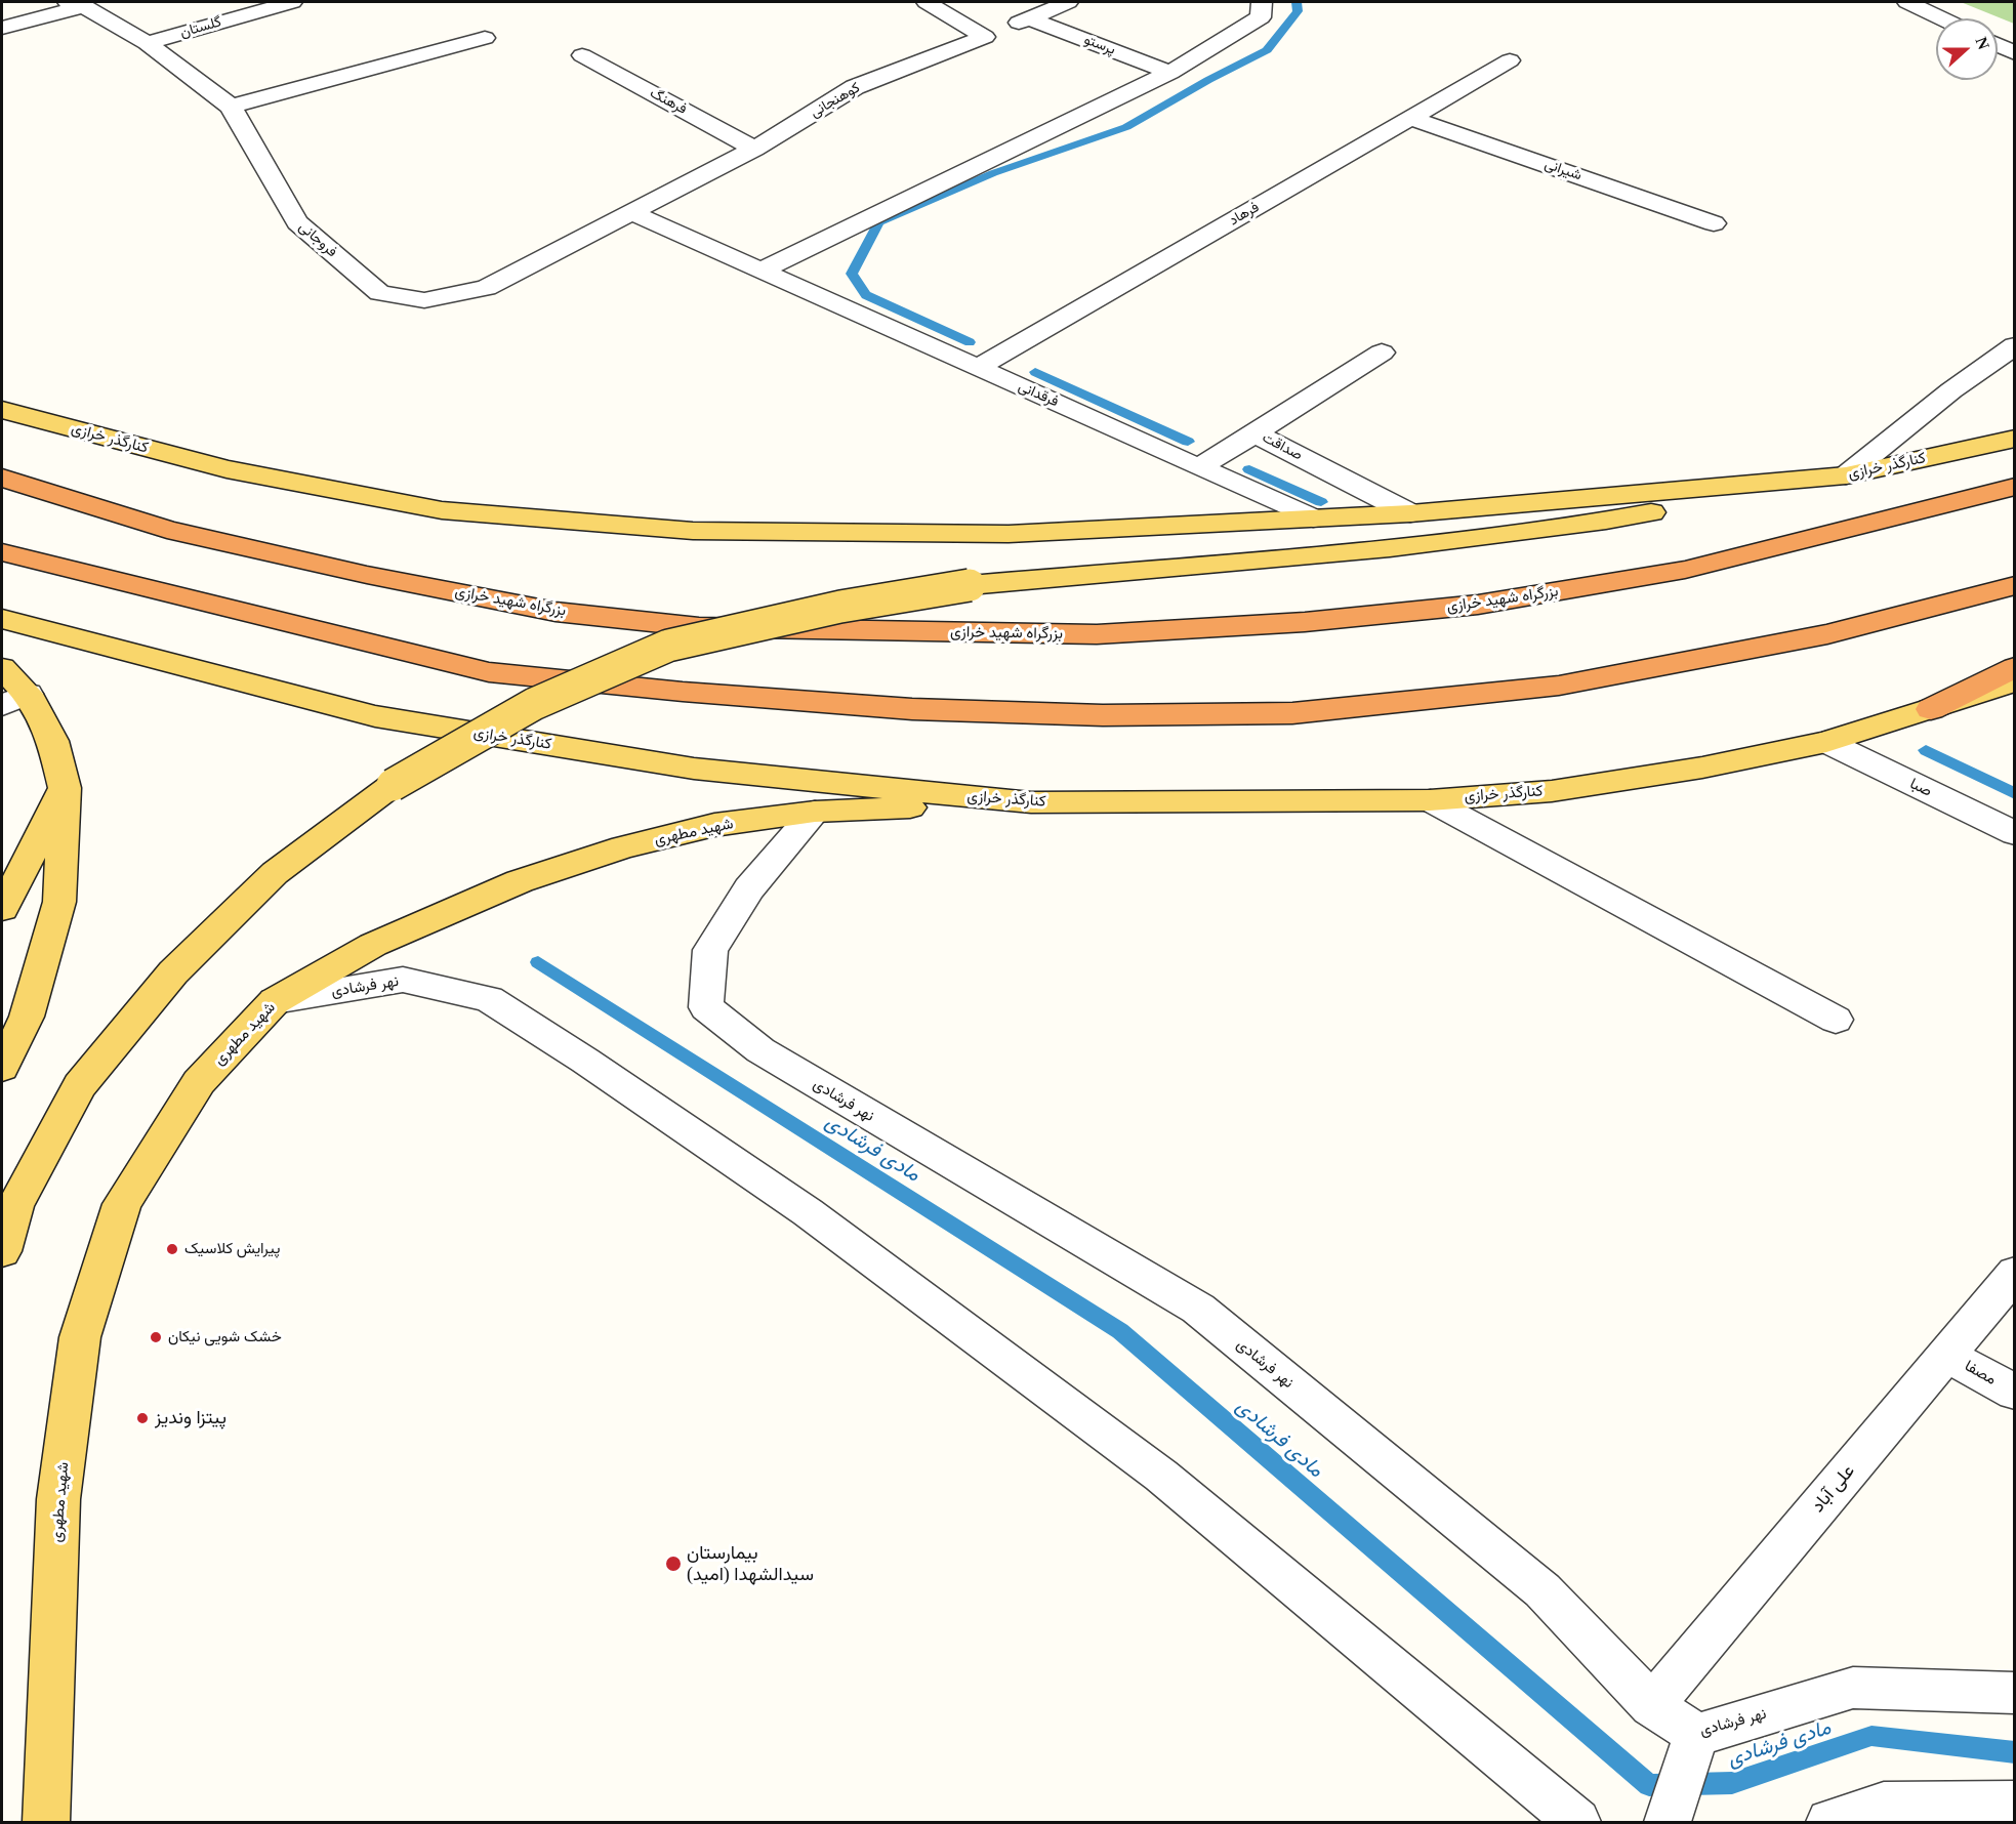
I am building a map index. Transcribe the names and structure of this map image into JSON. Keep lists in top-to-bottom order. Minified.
{"streets":{"highway":["بزرگراه شهید خرازی"],"main road":["کنارگذر خرازی","شهید مطهری"],"street":["گلستان","پرستو","کوهنجانی","فرهنگ","شیرانی","فرهاد","فروجانی","فرقدانی","صداقت","صبا","نهر فرشادی","مصفا","علی آباد"]},"crossings":[["گلستان","فروجانی"],["پرستو","کوهنجانی"],["کوهنجانی","فرهنگ"],["کوهنجانی","فروجانی"],["کوهنجانی","فرقدانی"],["شیرانی","فرهاد"],["فرهاد","فرقدانی"],["فروجانی","فرقدانی"],["فرقدانی","کنارگذر خرازی"],["کنارگذر خرازی","صداقت"],["کنارگذر خرازی","صبا"],["کنارگذر خرازی","شهید مطهری"],["شهید مطهری","نهر فرشادی"],["نهر فرشادی","علی آباد"],["مصفا","علی آباد"]],"water":["مادی فرشادی"],"places":["پیرایش کلاسیک","خشک شویی نیکان","پیتزا وندیز","بیمارستان سیدالشهدا (امید)"],"north":"right"}
